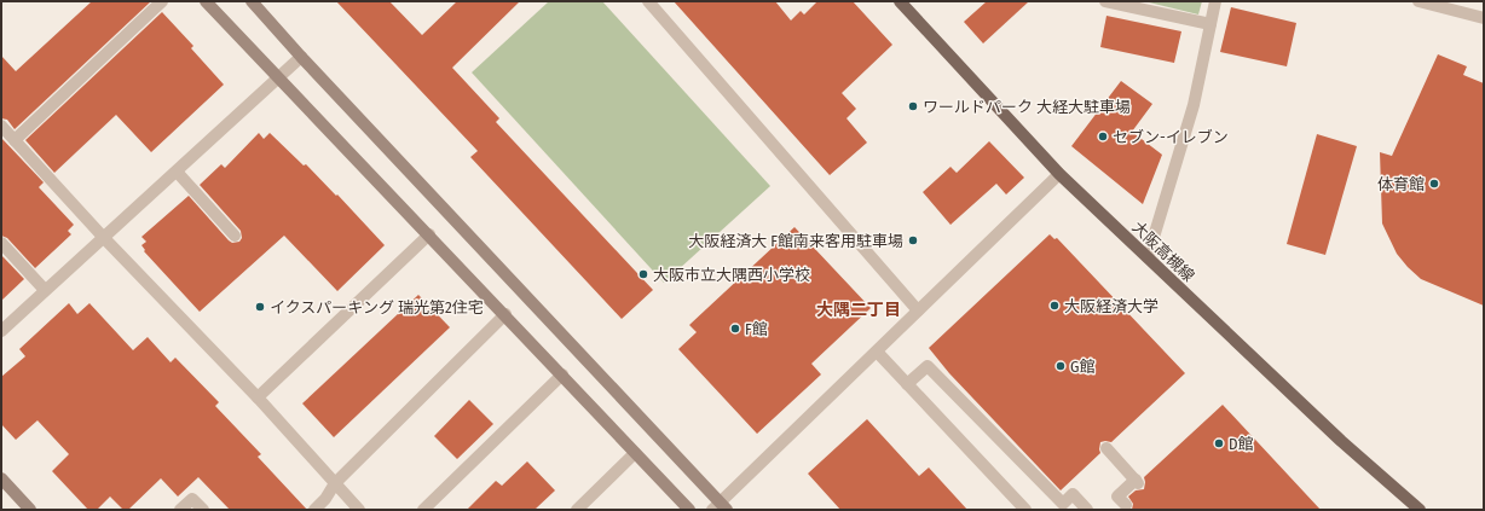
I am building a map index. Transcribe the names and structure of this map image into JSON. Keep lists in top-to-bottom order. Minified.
{"streets":{"main road":["大阪高槻線"]},"districts":["大隅二丁目"],"places":["ワールドパーク 大経大駐車場","セブン-イレブン","体育館","大阪経済大 F館南来客用駐車場","大阪市立大隅西小学校","大阪経済大学","イクスパーキング 瑞光第2住宅","F館","G館","D館"]}
